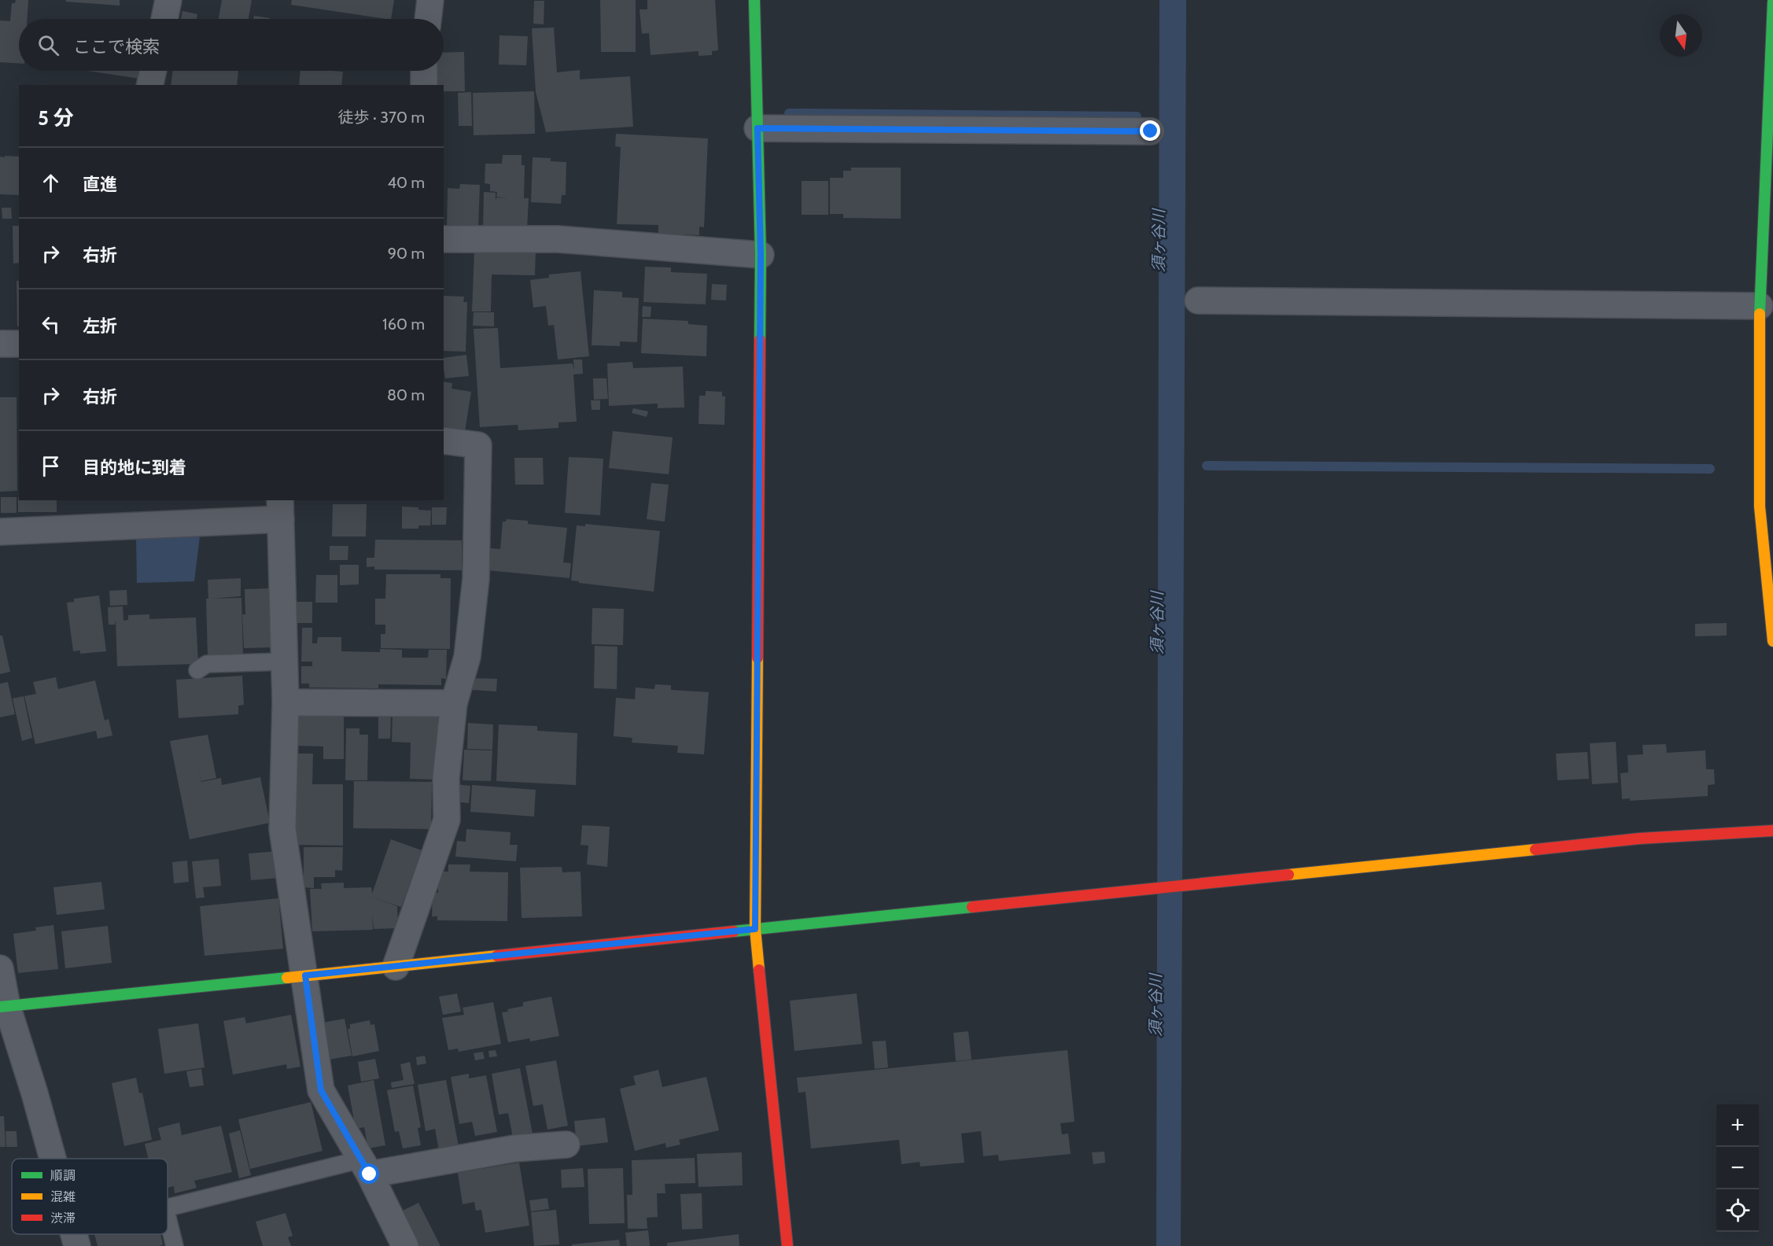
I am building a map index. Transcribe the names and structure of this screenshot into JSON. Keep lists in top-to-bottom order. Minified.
{"water":["須ヶ谷川"],"legend":["順調","混雑","渋滞"],"north":"bottom","page":{"search":"ここで検索","heading":["5 分","徒歩 · 370 m"],"list":[["直進","40 m"],["右折","90 m"],["左折","160 m"],["右折","80 m"],"目的地に到着"],"map_buttons":["+","−"]}}
